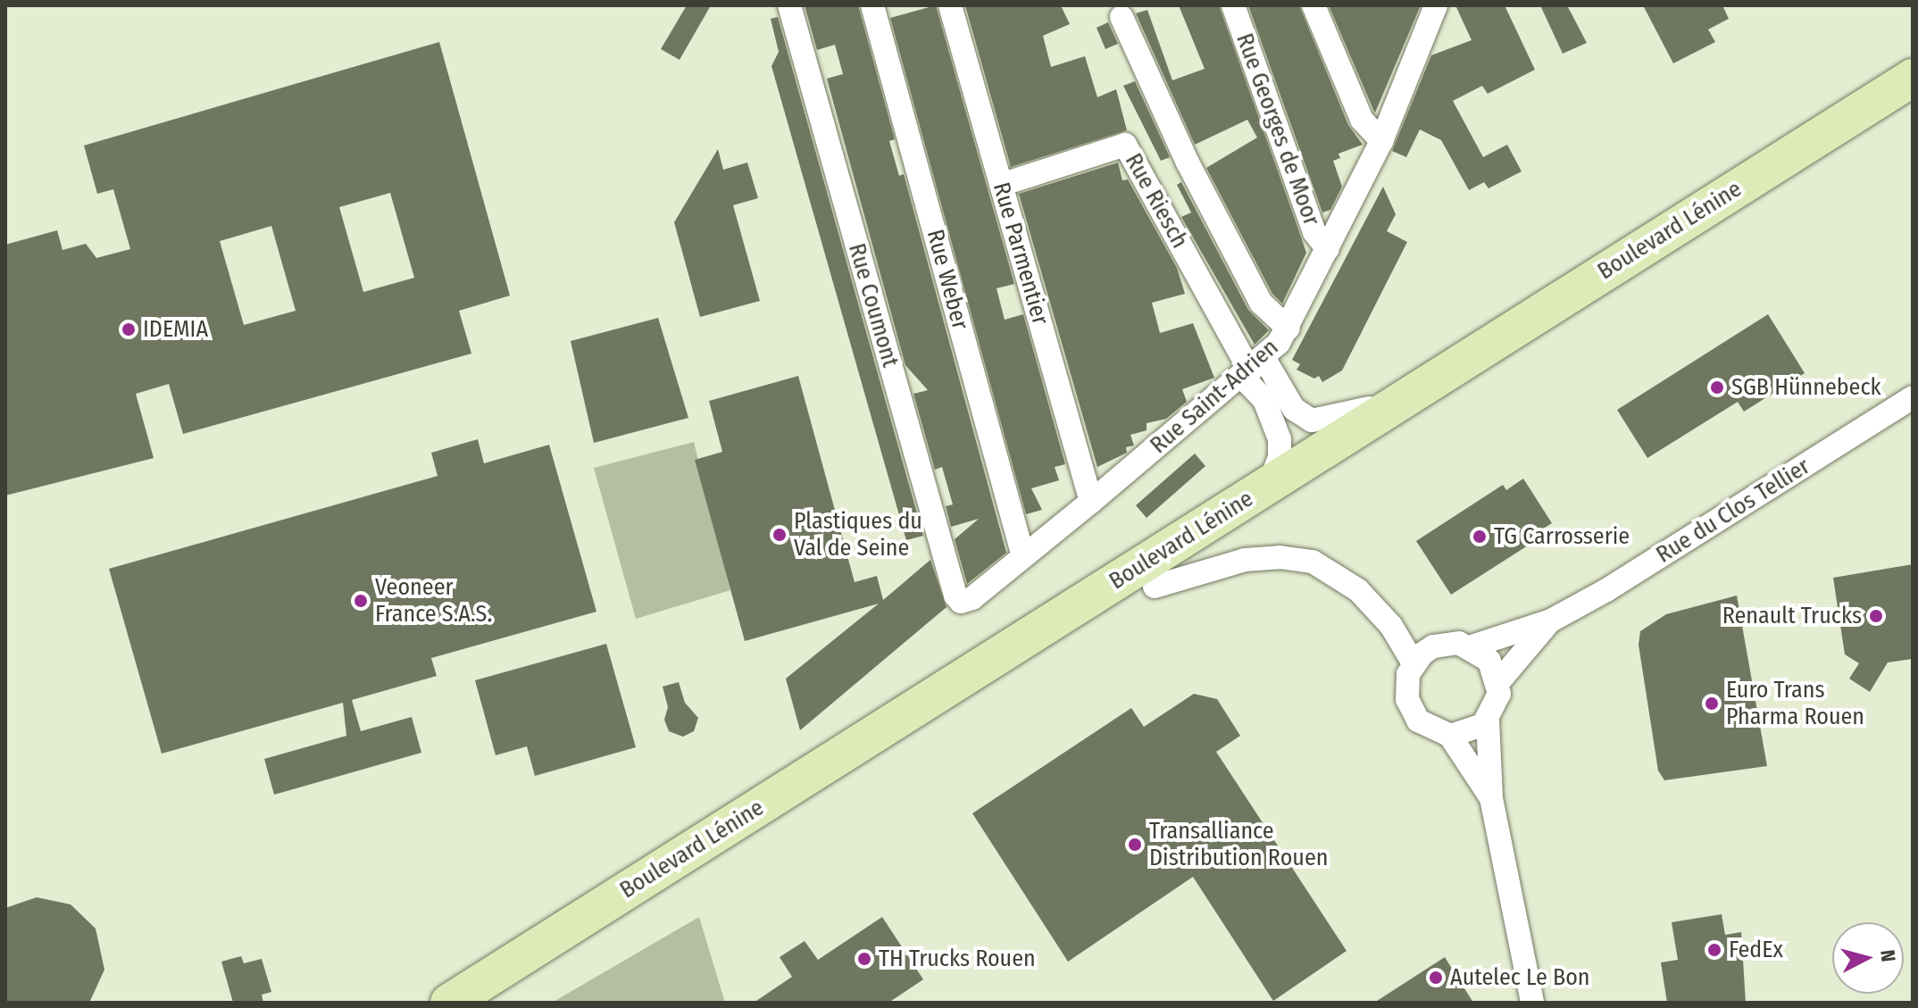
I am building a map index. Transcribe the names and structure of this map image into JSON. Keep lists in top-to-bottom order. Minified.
{"streets":{"main road":["Boulevard Lénine"],"street":["Rue Georges de Moor","Rue Riesch","Rue Parmentier","Rue Weber","Rue Coumont","Rue Saint-Adrien","Rue du Clos Tellier"]},"crossings":[["Rue Georges de Moor","Rue Saint-Adrien"],["Rue Riesch","Rue Parmentier"],["Rue Riesch","Rue Saint-Adrien"],["Rue Parmentier","Rue Saint-Adrien"],["Rue Weber","Rue Saint-Adrien"],["Rue Coumont","Rue Saint-Adrien"]],"places":["IDEMIA","SGB Hünnebeck","Plastiques du Val de Seine","TG Carrosserie","Veoneer France S.A.S.","Renault Trucks","Euro Trans Pharma Rouen","Transalliance Distribution Rouen","FedEx","TH Trucks Rouen","Autelec Le Bon"],"north":"right"}
